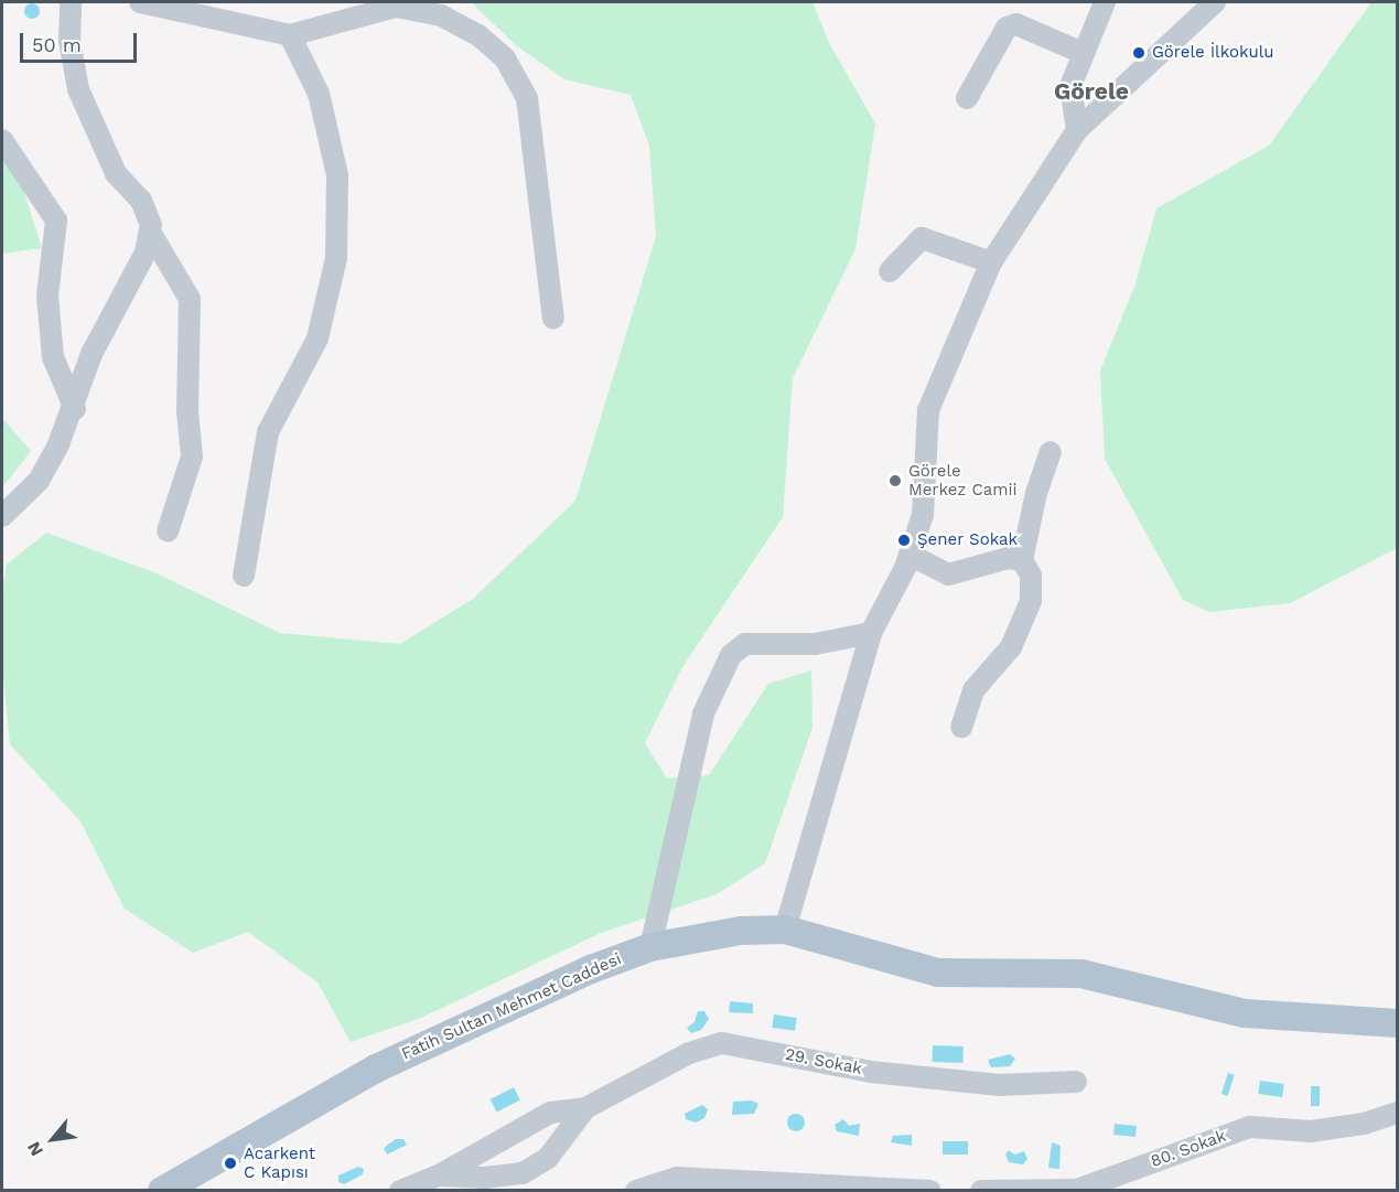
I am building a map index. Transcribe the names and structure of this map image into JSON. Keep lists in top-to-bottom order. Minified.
{"streets":{"main road":["Fatih Sultan Mehmet Caddesi"],"street":["29. Sokak","80. Sokak"]},"districts":["Görele"],"places":["Görele İlkokulu","Görele Merkez Camii","Şener Sokak","Acarkent C Kapısı"],"scale_bar":"50 m","north":"bottom left"}
